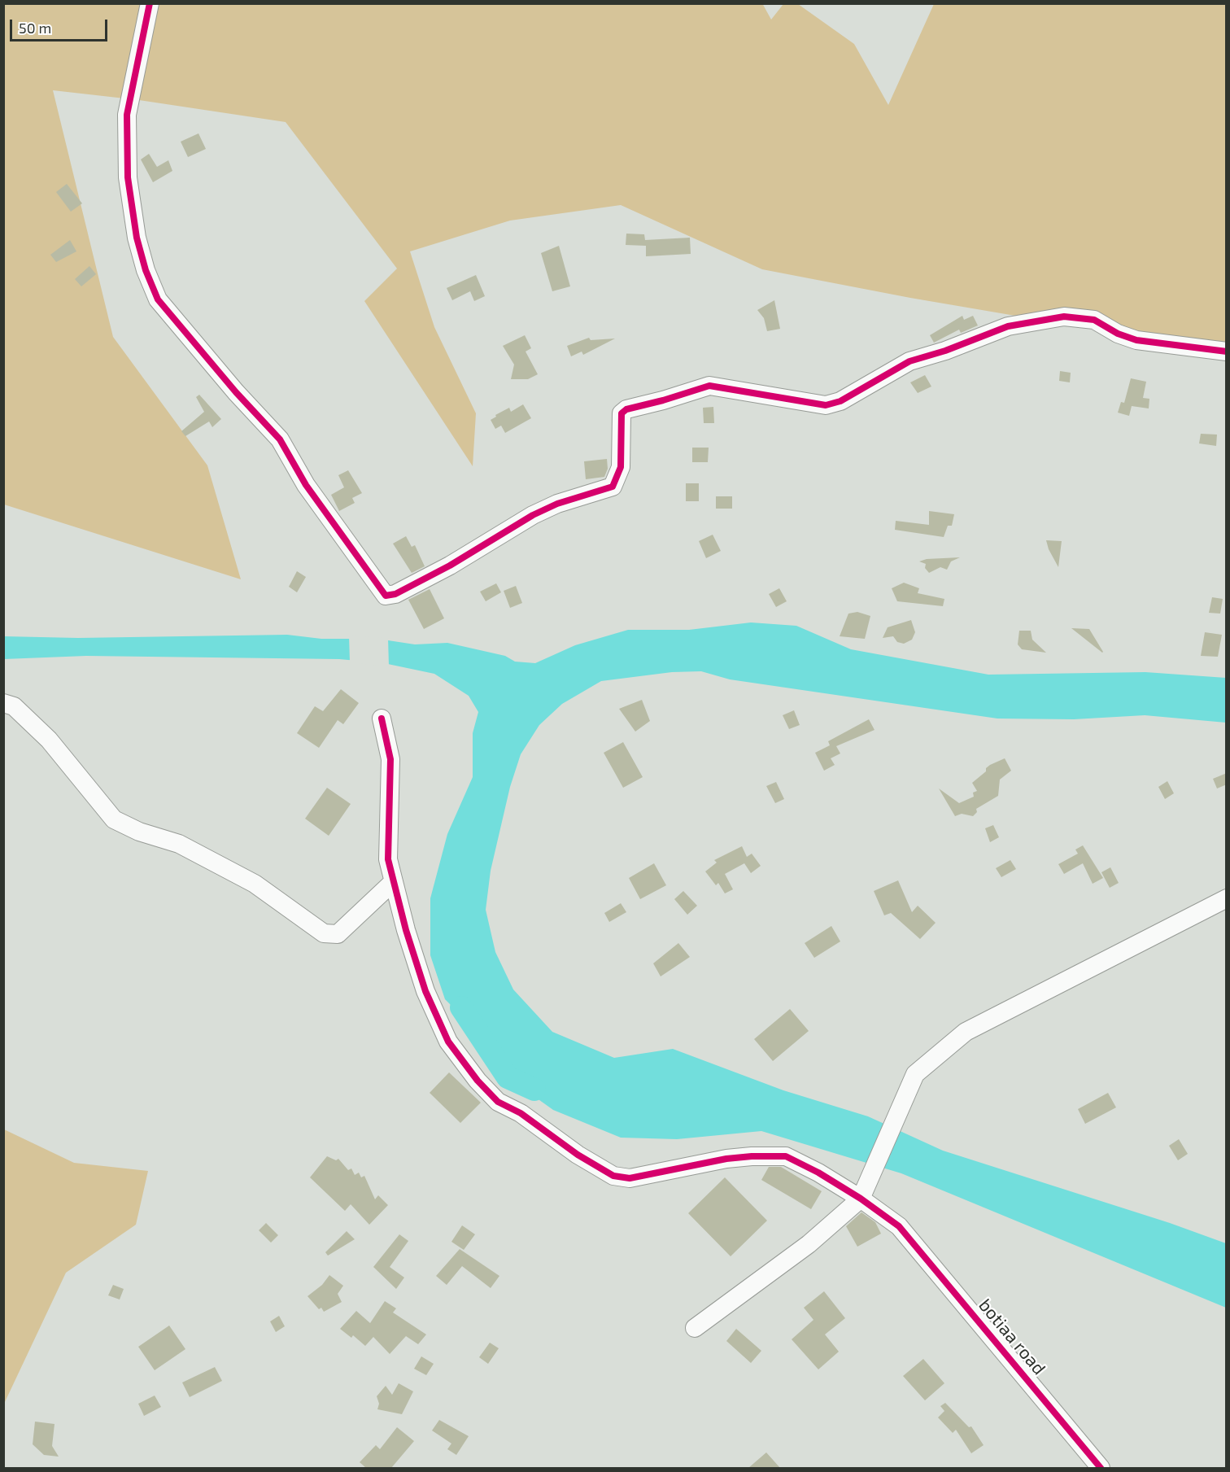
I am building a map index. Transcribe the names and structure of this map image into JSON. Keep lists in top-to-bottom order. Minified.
{"streets":{"street":["botiaa road"]},"scale_bar":"50 m"}
